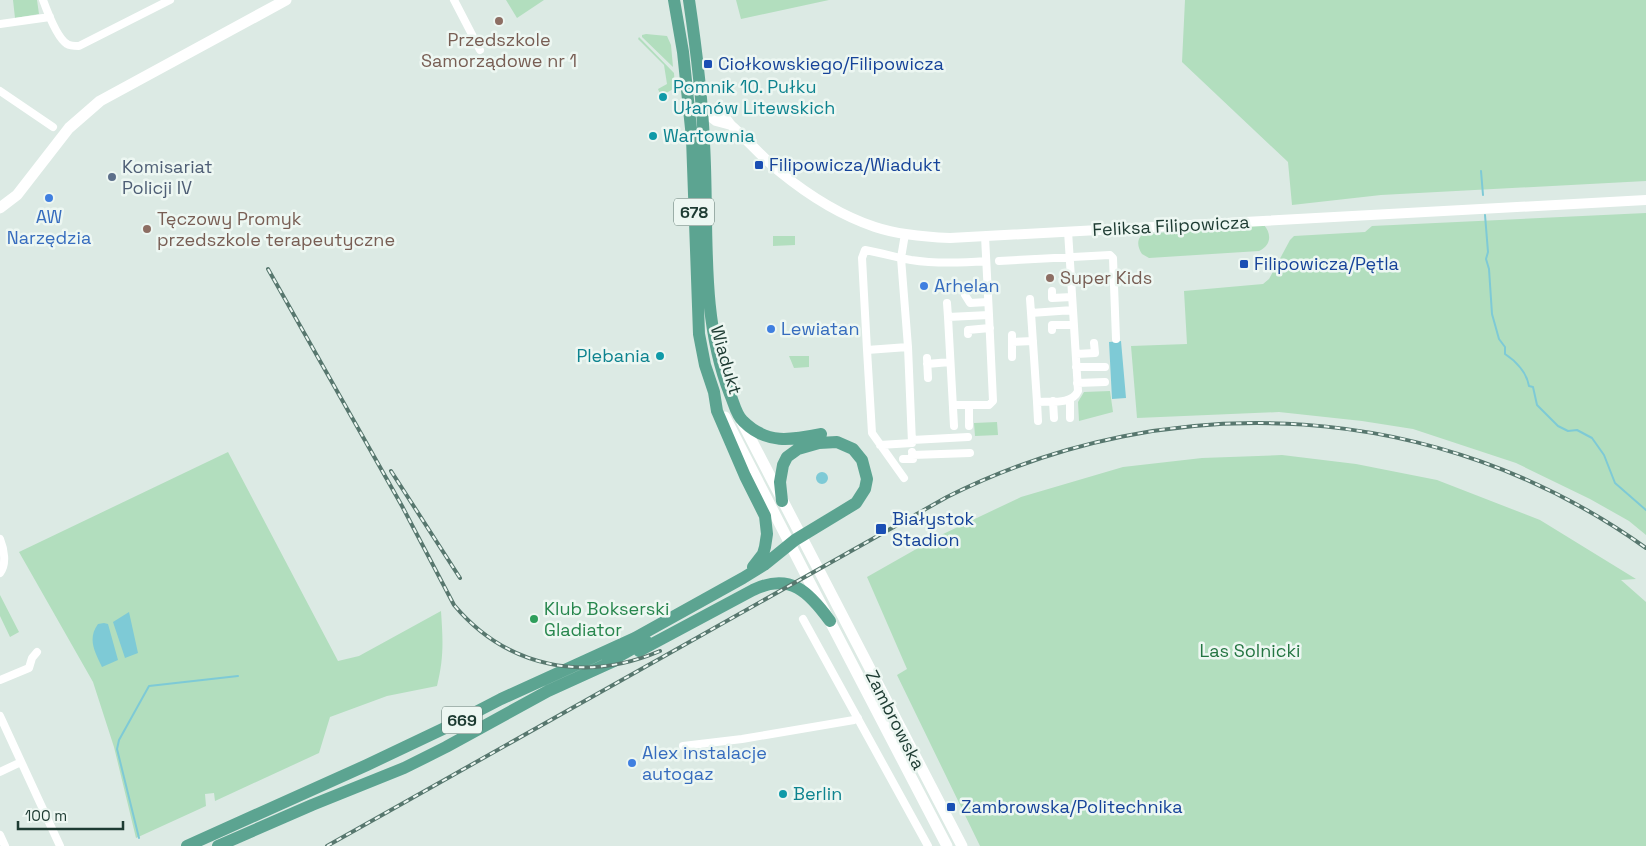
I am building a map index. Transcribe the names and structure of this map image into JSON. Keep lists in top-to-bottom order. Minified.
{"streets":{"main road":["678","Wiadukt","669","Zambrowska"],"street":["Feliksa Filipowicza"]},"crossings":[["678","Feliksa Filipowicza"],["678","Wiadukt"],["Feliksa Filipowicza","Wiadukt"],["Wiadukt","Zambrowska"]],"parks":["Las Solnicki"],"places":{"other":["Przedszkole Samorządowe nr 1","Pomnik 10. Pułku Ułanów Litewskich","Wartownia","Komisariat Policji IV","AW Narzędzia","Tęczowy Promyk przedszkole terapeutyczne","Super Kids","Arhelan","Lewiatan","Plebania","Klub Bokserski Gladiator","Alex instalacje autogaz","Berlin"],"transit":["Ciołkowskiego/Filipowicza","Filipowicza/Wiadukt","Filipowicza/Pętla","Białystok Stadion","Zambrowska/Politechnika"]},"scale_bar":"100 m"}
